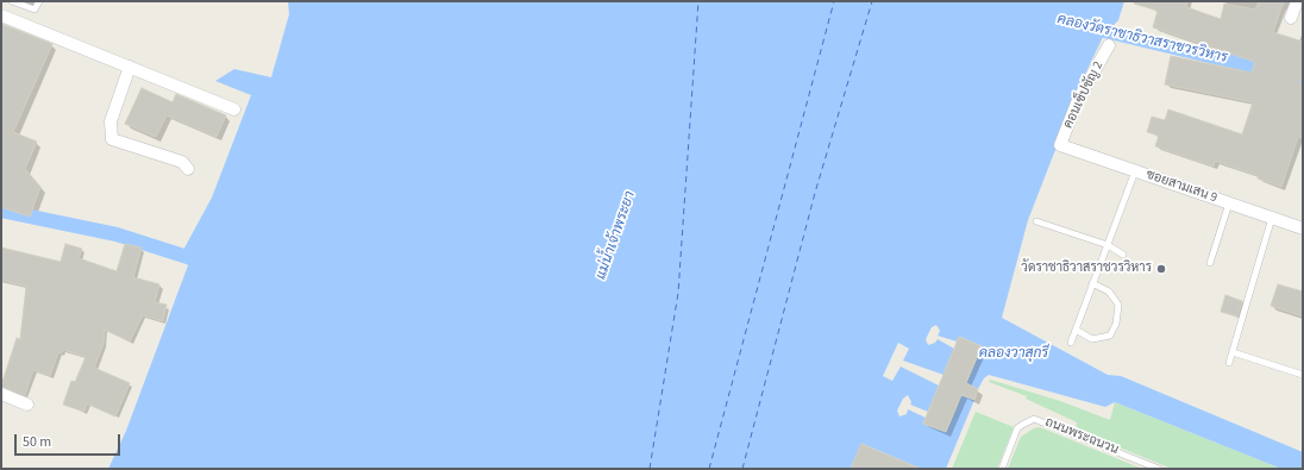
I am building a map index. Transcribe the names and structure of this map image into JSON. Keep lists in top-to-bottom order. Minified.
{"streets":{"street":["คอนเซ็ปชัญ 2","ซอยสามเสน 9"],"lane":["ถนนพระฉนวน"]},"crossings":[["คอนเซ็ปชัญ 2","ซอยสามเสน 9"]],"water":["คลองวัดราชาธิวาสราชวรวิหาร","แม่น้ำเจ้าพระยา","คลองวาสุกรี"],"places":["วัดราชาธิวาสราชวรวิหาร"],"scale_bar":"50 m"}
